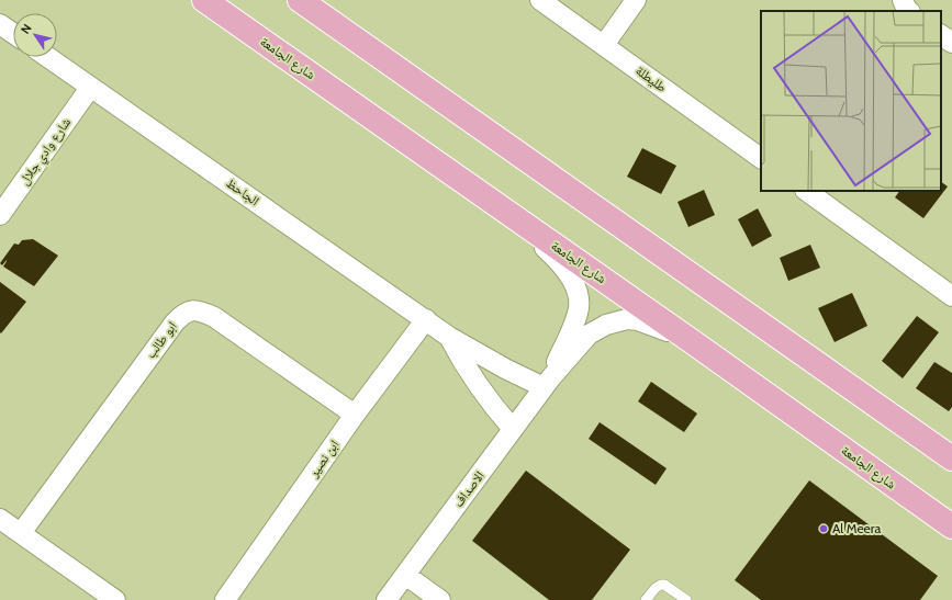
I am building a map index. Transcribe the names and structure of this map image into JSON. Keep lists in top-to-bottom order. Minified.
{"streets":{"main road":["شارع الجامعة"],"street":["طليطلة","شارع وادي جلال","الجاحظ","ابو طالب","ابن نصير","الاصداف"]},"crossings":[["شارع الجامعة","الاصداف"],["شارع وادي جلال","الجاحظ"],["الجاحظ","ابن نصير"],["الجاحظ","الاصداف"],["ابو طالب","ابن نصير"]],"places":["Al Meera"],"north":"top left"}
